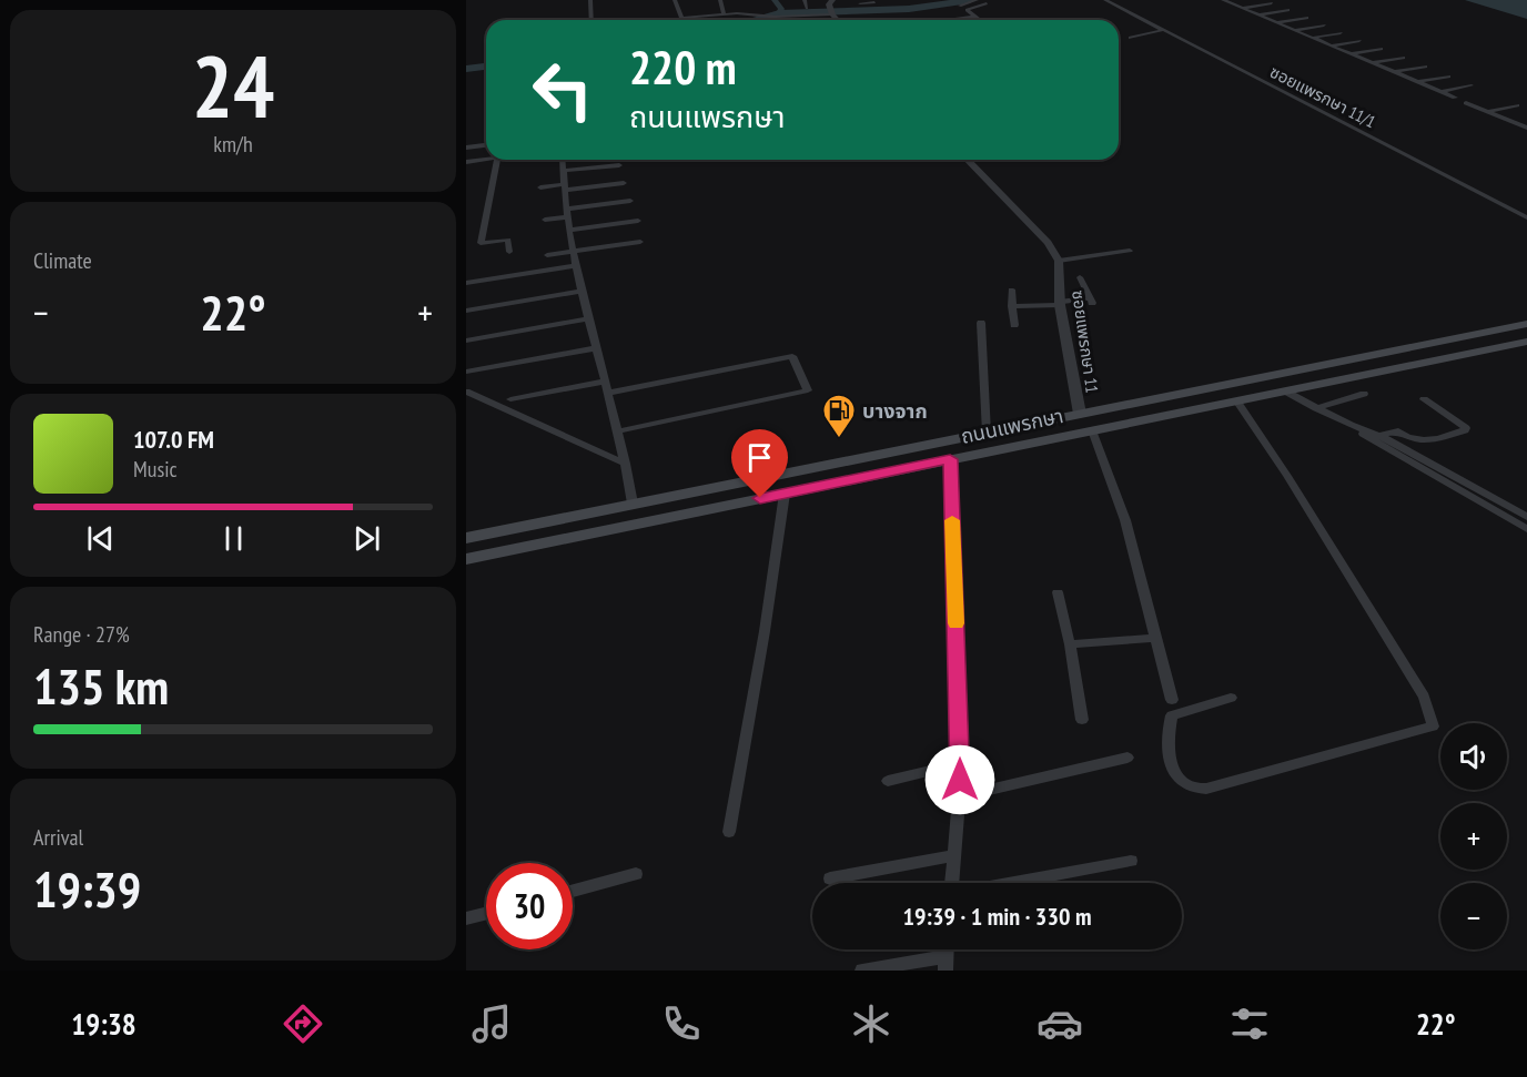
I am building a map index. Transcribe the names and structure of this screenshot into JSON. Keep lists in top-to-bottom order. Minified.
{"streets":{"main road":["ถนนแพรกษา"],"street":["ซอยแพรกษา 11/1","ซอยแพรกษา 11"]},"crossings":[["ซอยแพรกษา 11","ถนนแพรกษา"]],"places":{"fuel station":["บางจาก"]},"page":{"tile":[["24","km/h"],"Climate",["Range · 27%","135 km"],["Arrival","19:39"]],"turn":["220 m","ถนนแพรกษา"],"heat":["−","22°","+"],"song":["107.0 FM","Music"],"map_buttons":["+","−"],"limit":"30","trip":"19:39 · 1 min · 330 m","tabs":["19:38","22°"]}}
